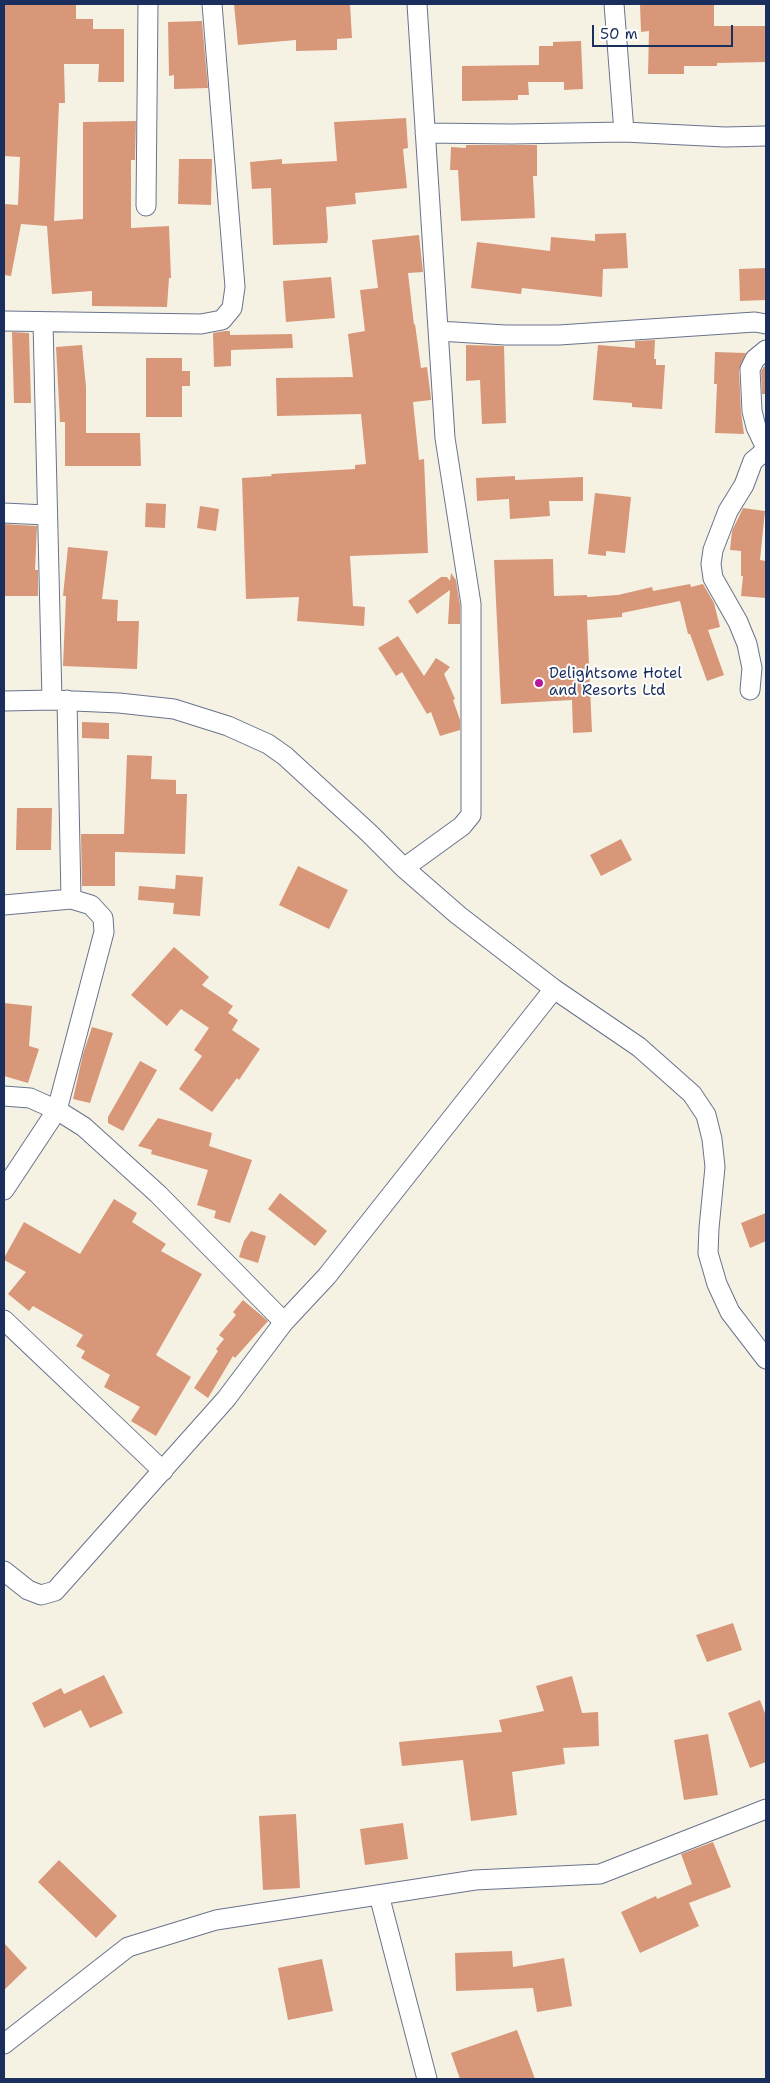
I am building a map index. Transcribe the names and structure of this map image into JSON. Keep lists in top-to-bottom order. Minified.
{"places":["Delightsome Hotel and Resorts Ltd"],"scale_bar":"50 m"}
